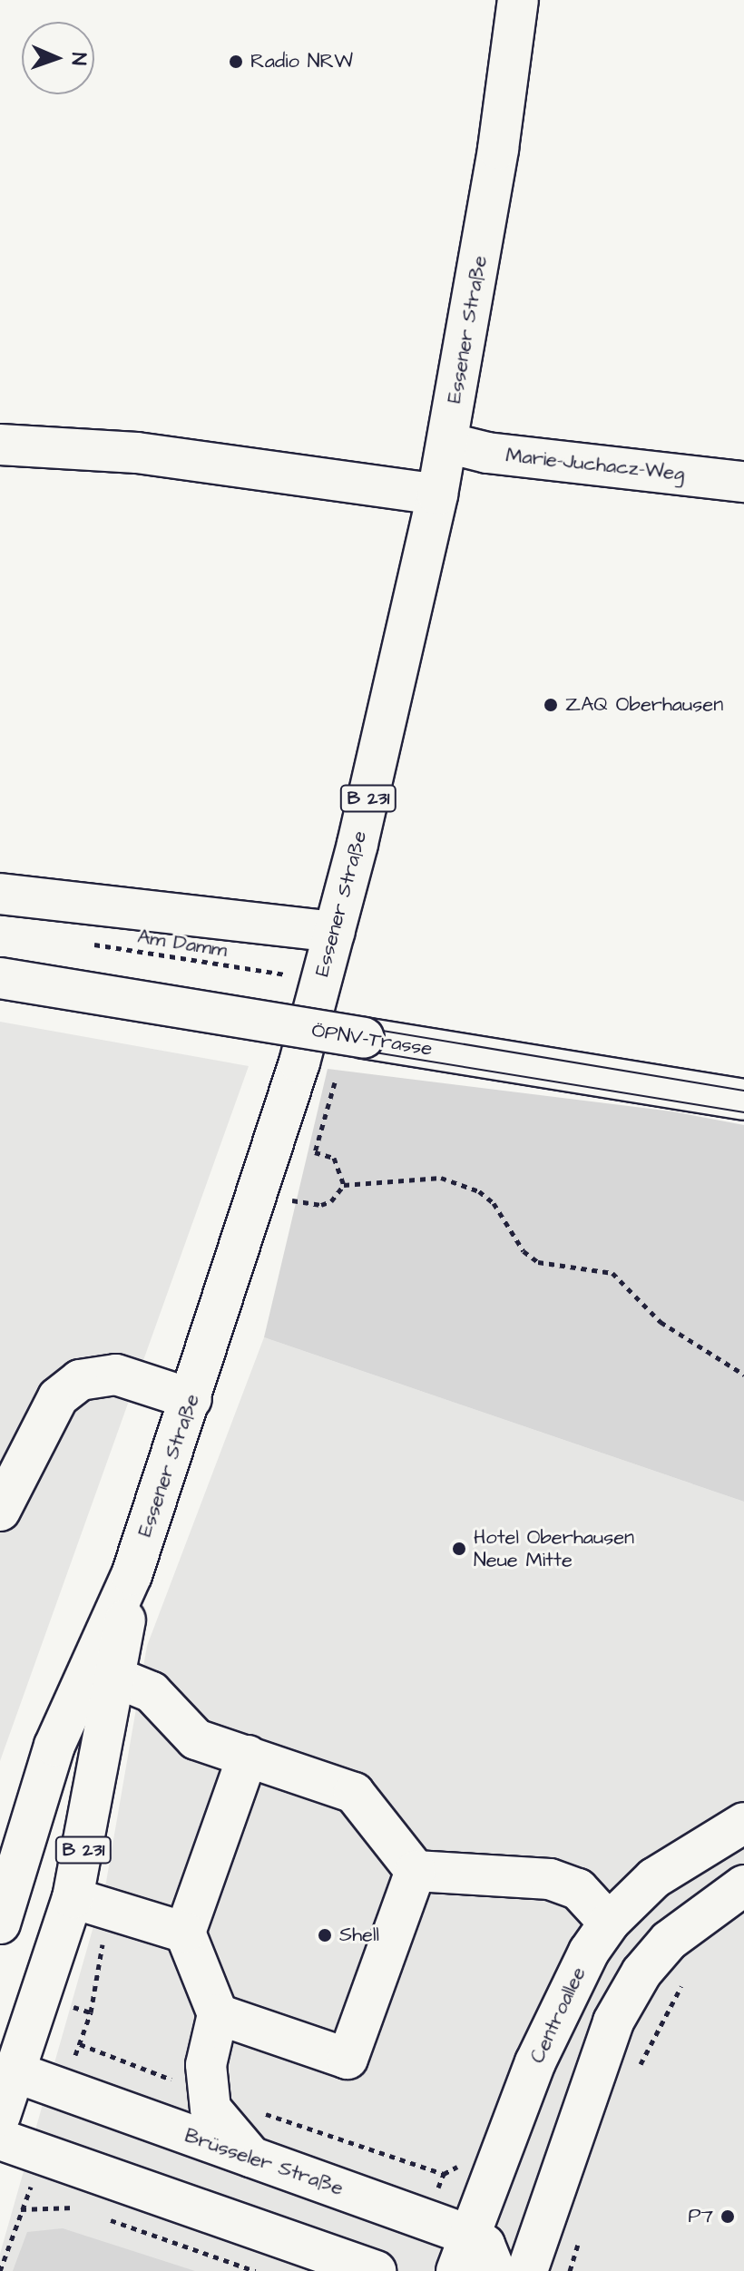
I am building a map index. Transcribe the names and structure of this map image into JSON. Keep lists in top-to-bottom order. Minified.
{"streets":{"main road":["Essener Straße","Marie-Juchacz-Weg","B 231","ÖPNV-Trasse","Centroallee","Brüsseler Straße"],"path":["Am Damm"]},"crossings":[["Essener Straße","Marie-Juchacz-Weg"],["Essener Straße","Am Damm"],["Essener Straße","Brüsseler Straße"],["Centroallee","Brüsseler Straße"]],"places":["Radio NRW","ZAQ Oberhausen","Hotel Oberhausen Neue Mitte","Shell","P7"],"north":"right"}
